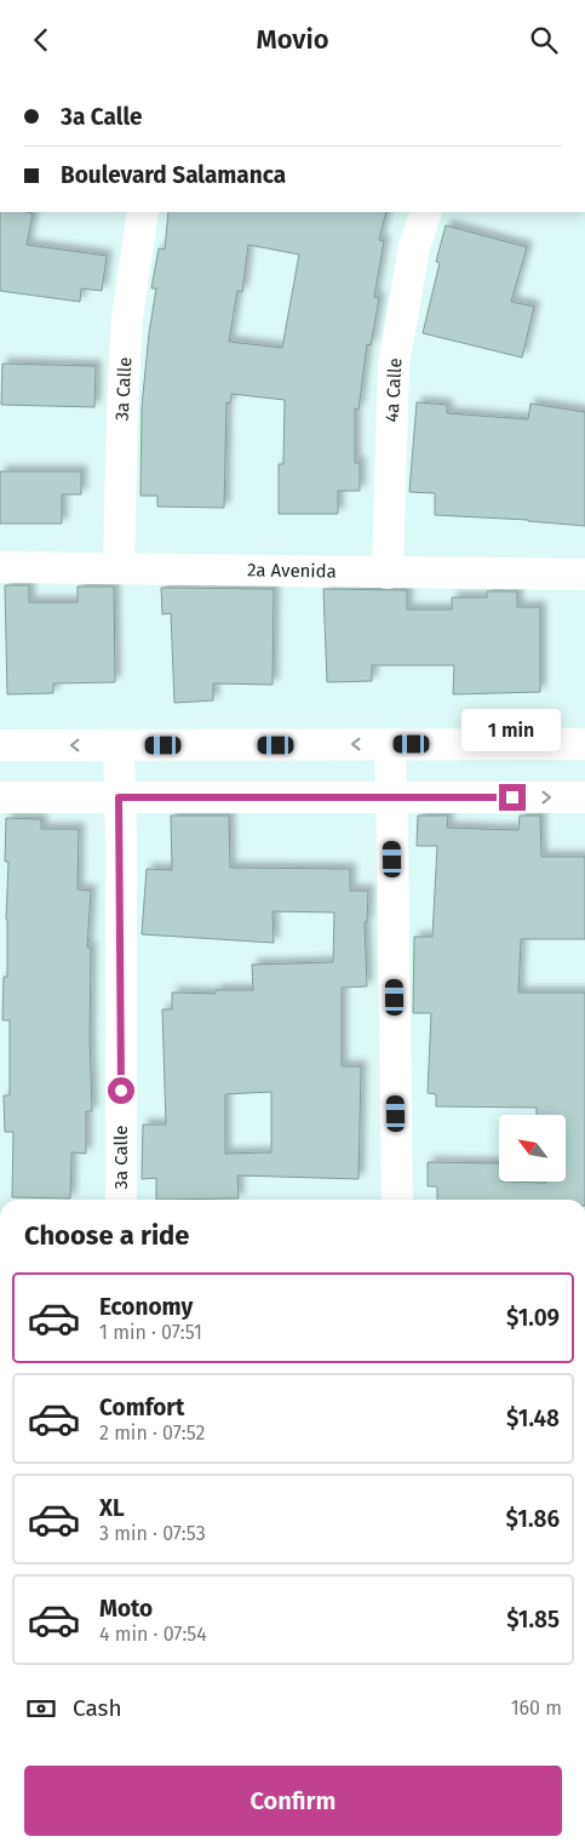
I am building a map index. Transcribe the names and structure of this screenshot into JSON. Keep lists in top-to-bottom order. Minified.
{"streets":{"street":["3a Calle","4a Calle","2a Avenida"]},"crossings":[["3a Calle","2a Avenida"],["4a Calle","2a Avenida"]],"north":"top left","page":{"header":"Movio","banner":["3a Calle","Boulevard Salamanca"],"bubble":"1 min","heading":"Choose a ride","list":[{"name":"Economy","note":"1 min · 07:51","value":"$1.09"},{"name":"Comfort","note":"2 min · 07:52","value":"$1.48"},{"name":"XL","note":"3 min · 07:53","value":"$1.86"},{"name":"Moto","note":"4 min · 07:54","value":"$1.85"}],"pay":["Cash","160 m"],"buttons":"Confirm"}}
